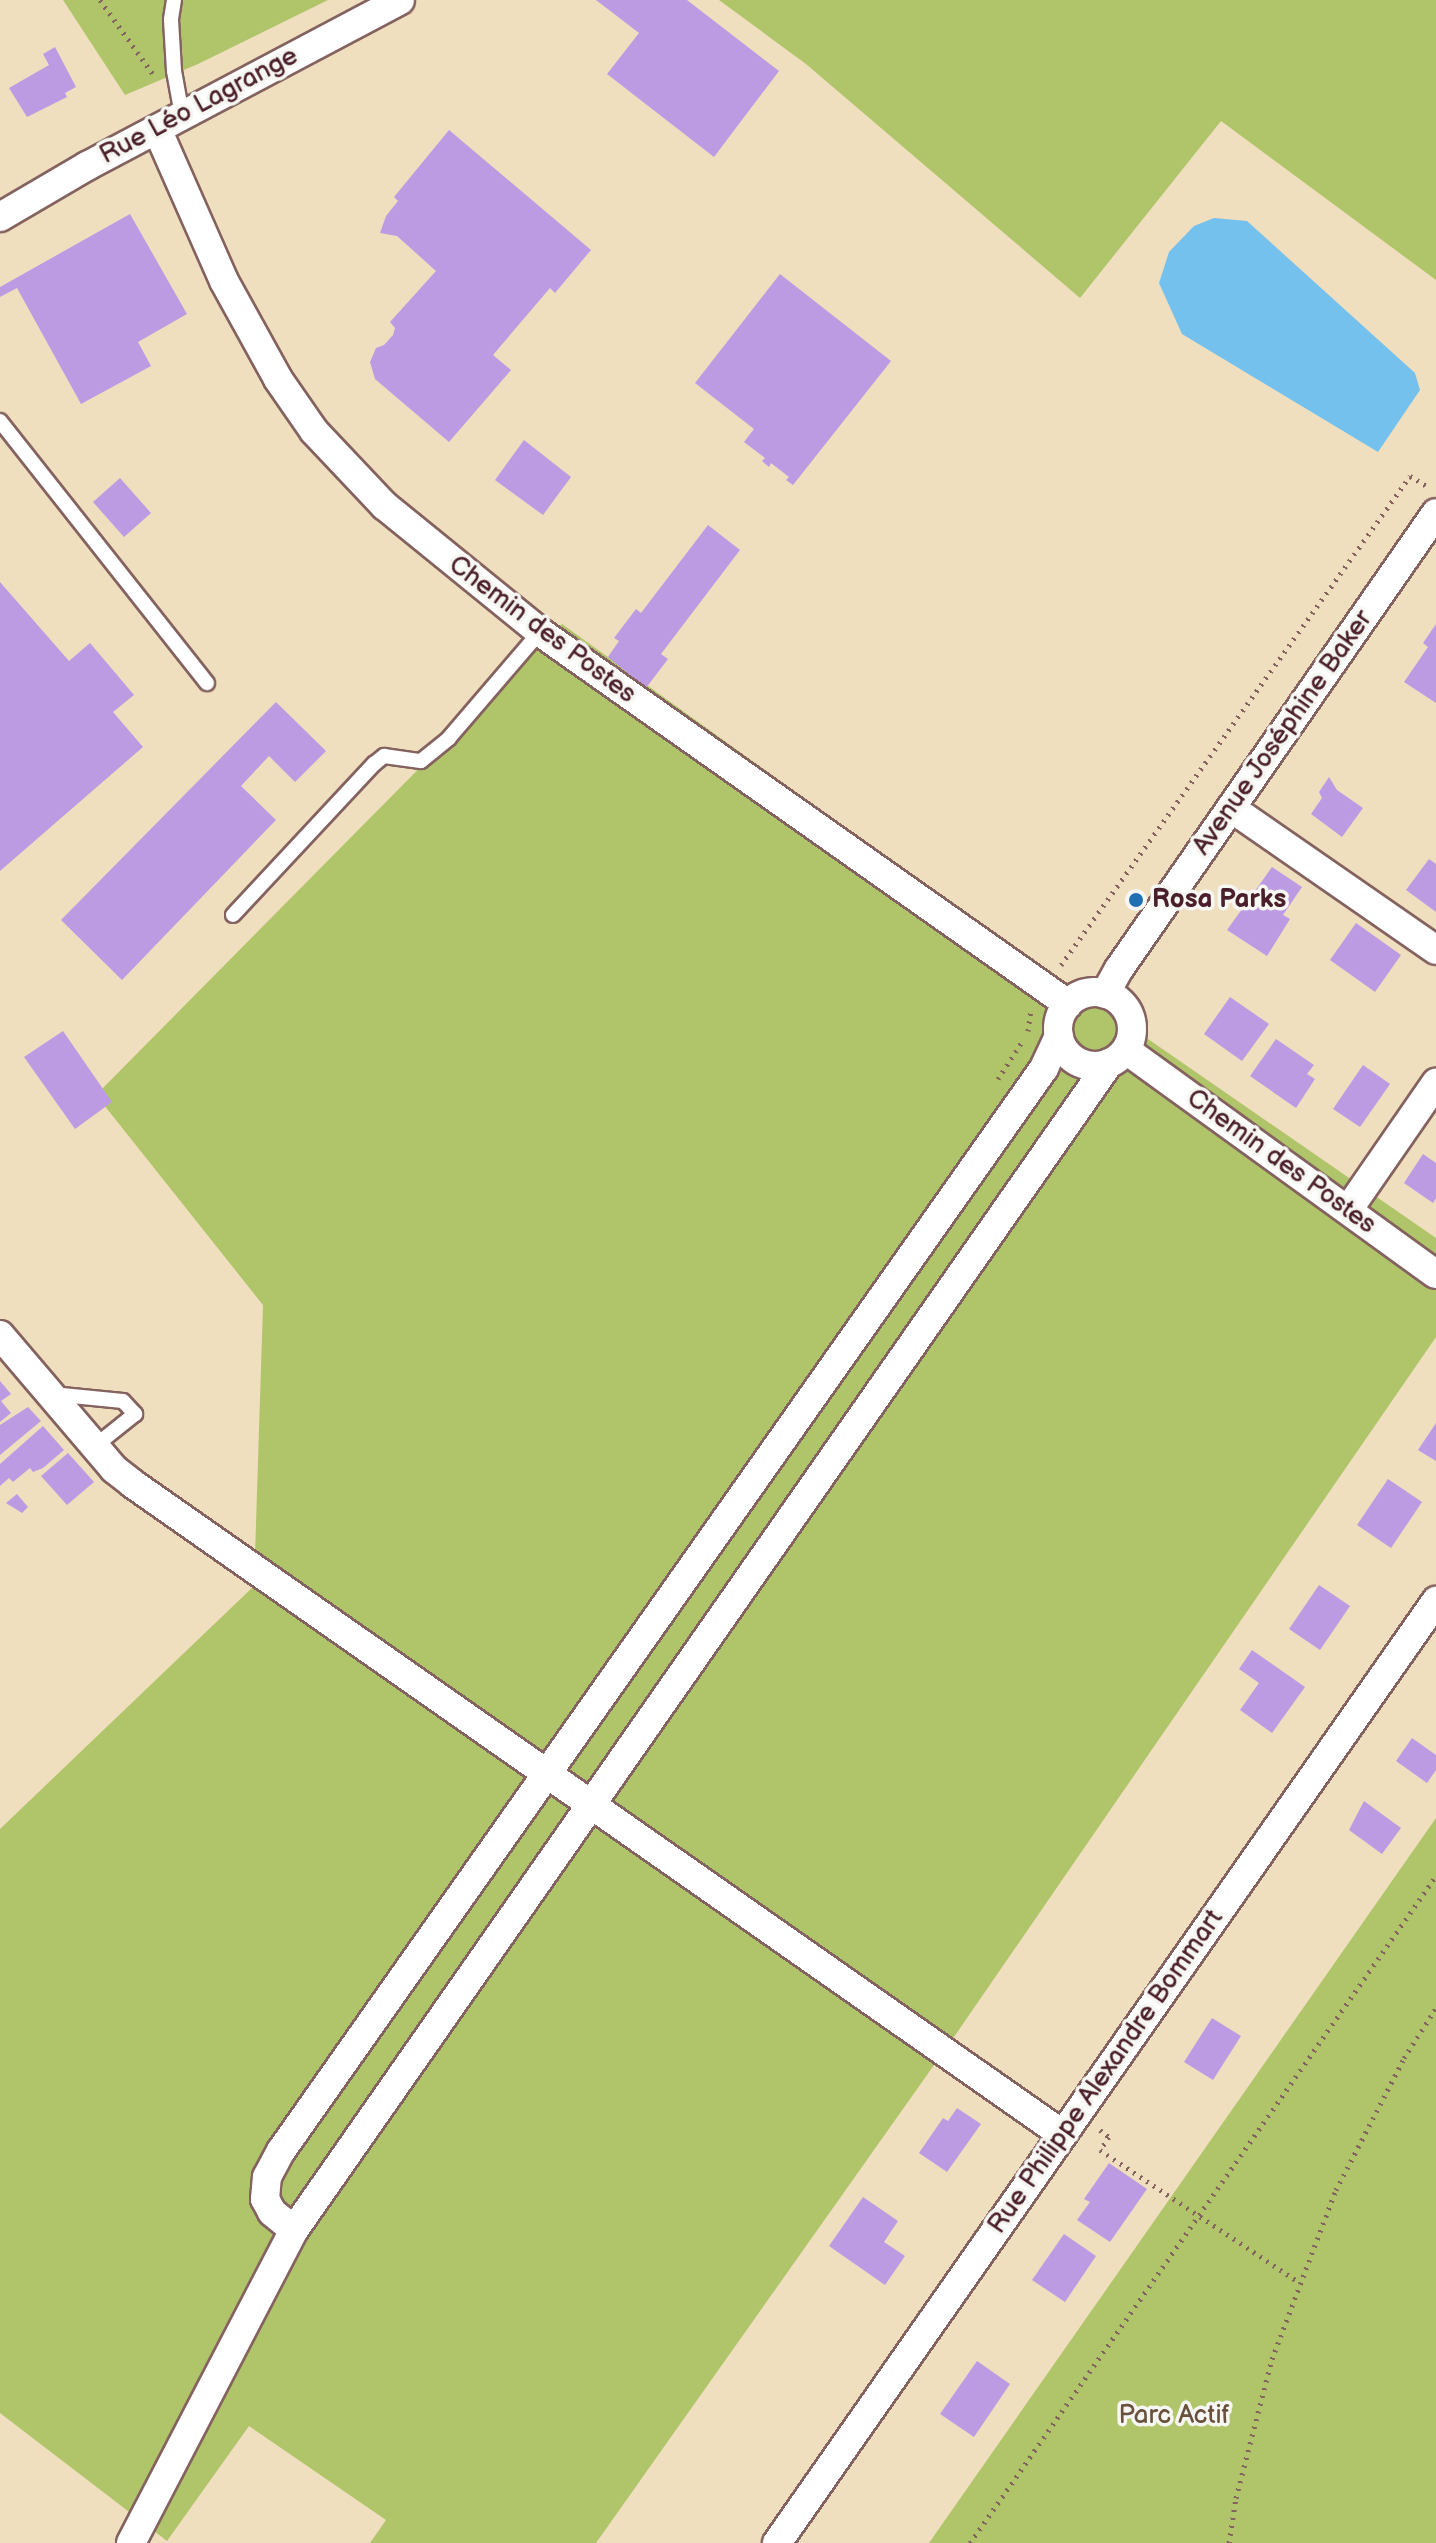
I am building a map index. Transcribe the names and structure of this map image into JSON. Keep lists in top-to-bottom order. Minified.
{"streets":{"street":["Rue Léo Lagrange","Chemin des Postes","Avenue Joséphine Baker","Rue Philippe Alexandre Bommart"]},"crossings":[["Rue Léo Lagrange","Chemin des Postes"],["Chemin des Postes","Avenue Joséphine Baker"]],"parks":["Parc Actif"],"places":["Rosa Parks"]}
